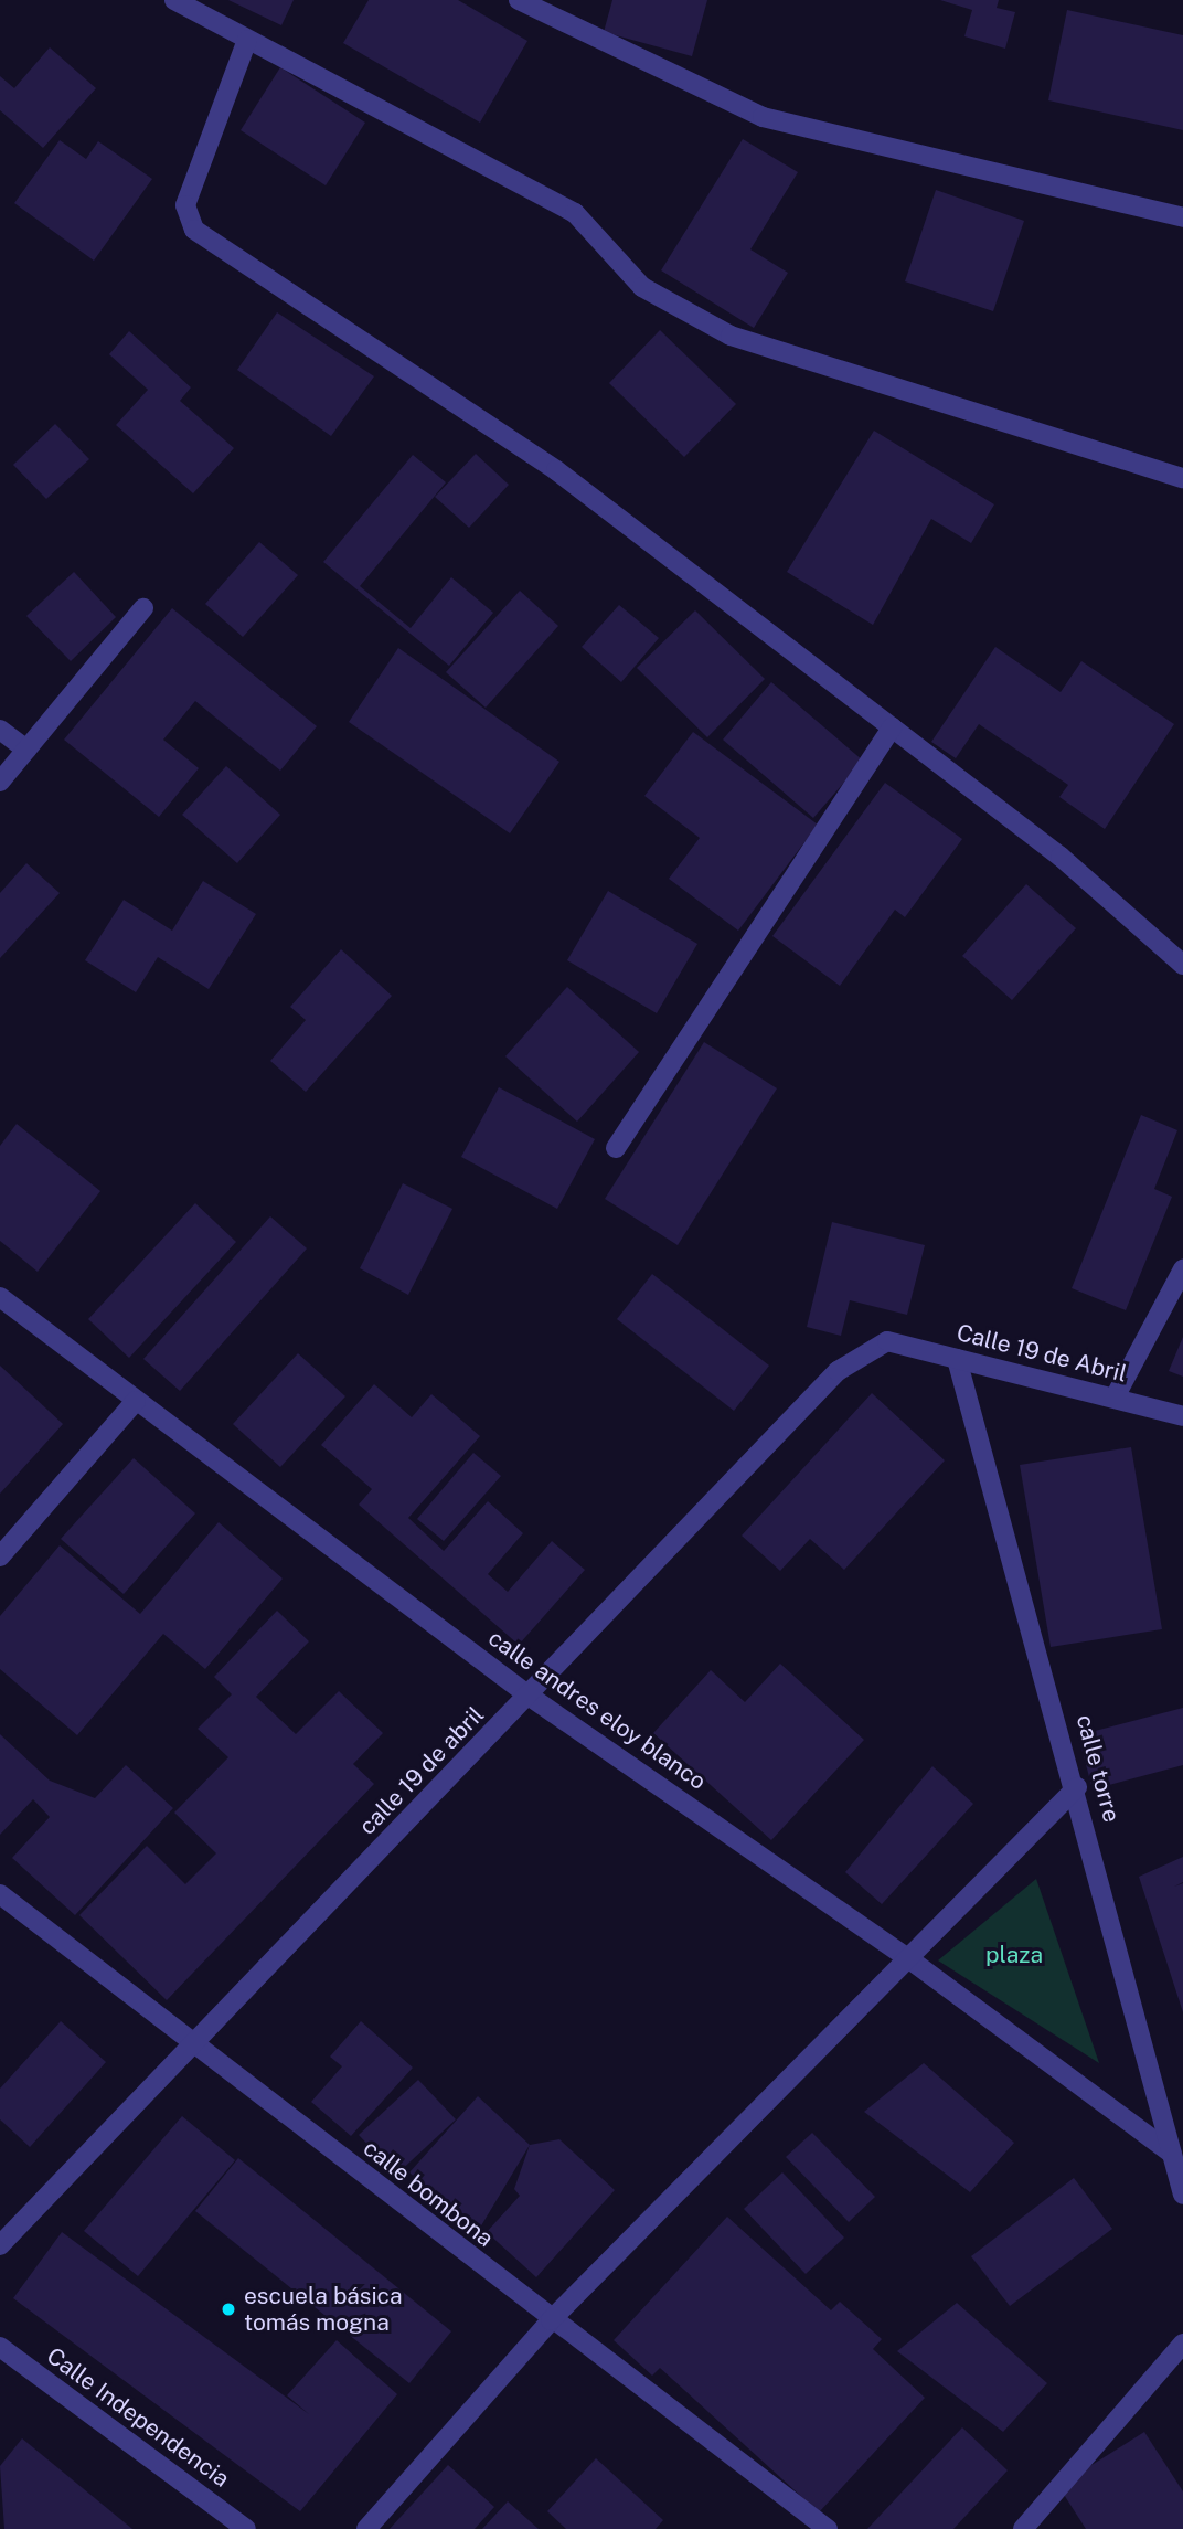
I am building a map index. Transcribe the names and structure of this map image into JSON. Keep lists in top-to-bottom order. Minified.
{"streets":{"street":["Calle 19 de Abril","calle andres eloy blanco","calle torre","calle 19 de abril","calle bombona","Calle Independencia"]},"crossings":[["Calle 19 de Abril","calle torre"],["Calle 19 de Abril","calle 19 de abril"],["calle andres eloy blanco","calle torre"],["calle andres eloy blanco","calle 19 de abril"],["calle 19 de abril","calle bombona"]],"parks":["plaza"],"places":["escuela básica tomás mogna"]}
